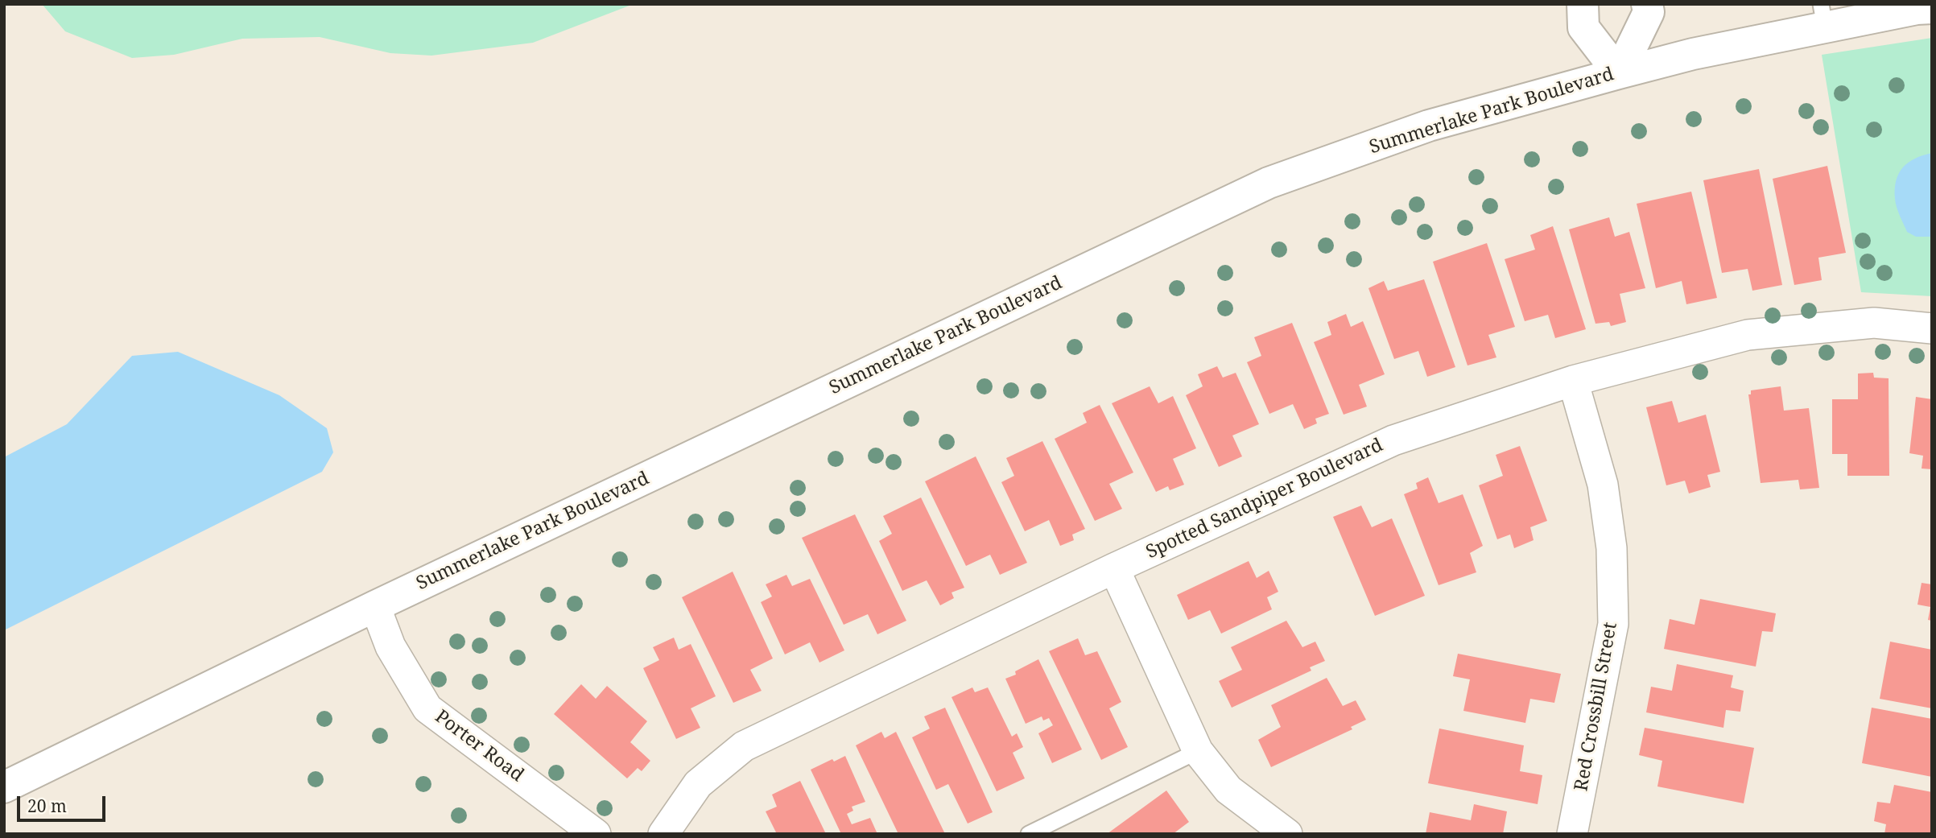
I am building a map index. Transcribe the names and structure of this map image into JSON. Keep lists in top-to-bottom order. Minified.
{"streets":{"main road":["Summerlake Park Boulevard"],"street":["Spotted Sandpiper Boulevard","Red Crossbill Street","Porter Road"]},"crossings":[["Summerlake Park Boulevard","Porter Road"],["Spotted Sandpiper Boulevard","Red Crossbill Street"]],"scale_bar":"20 m"}
